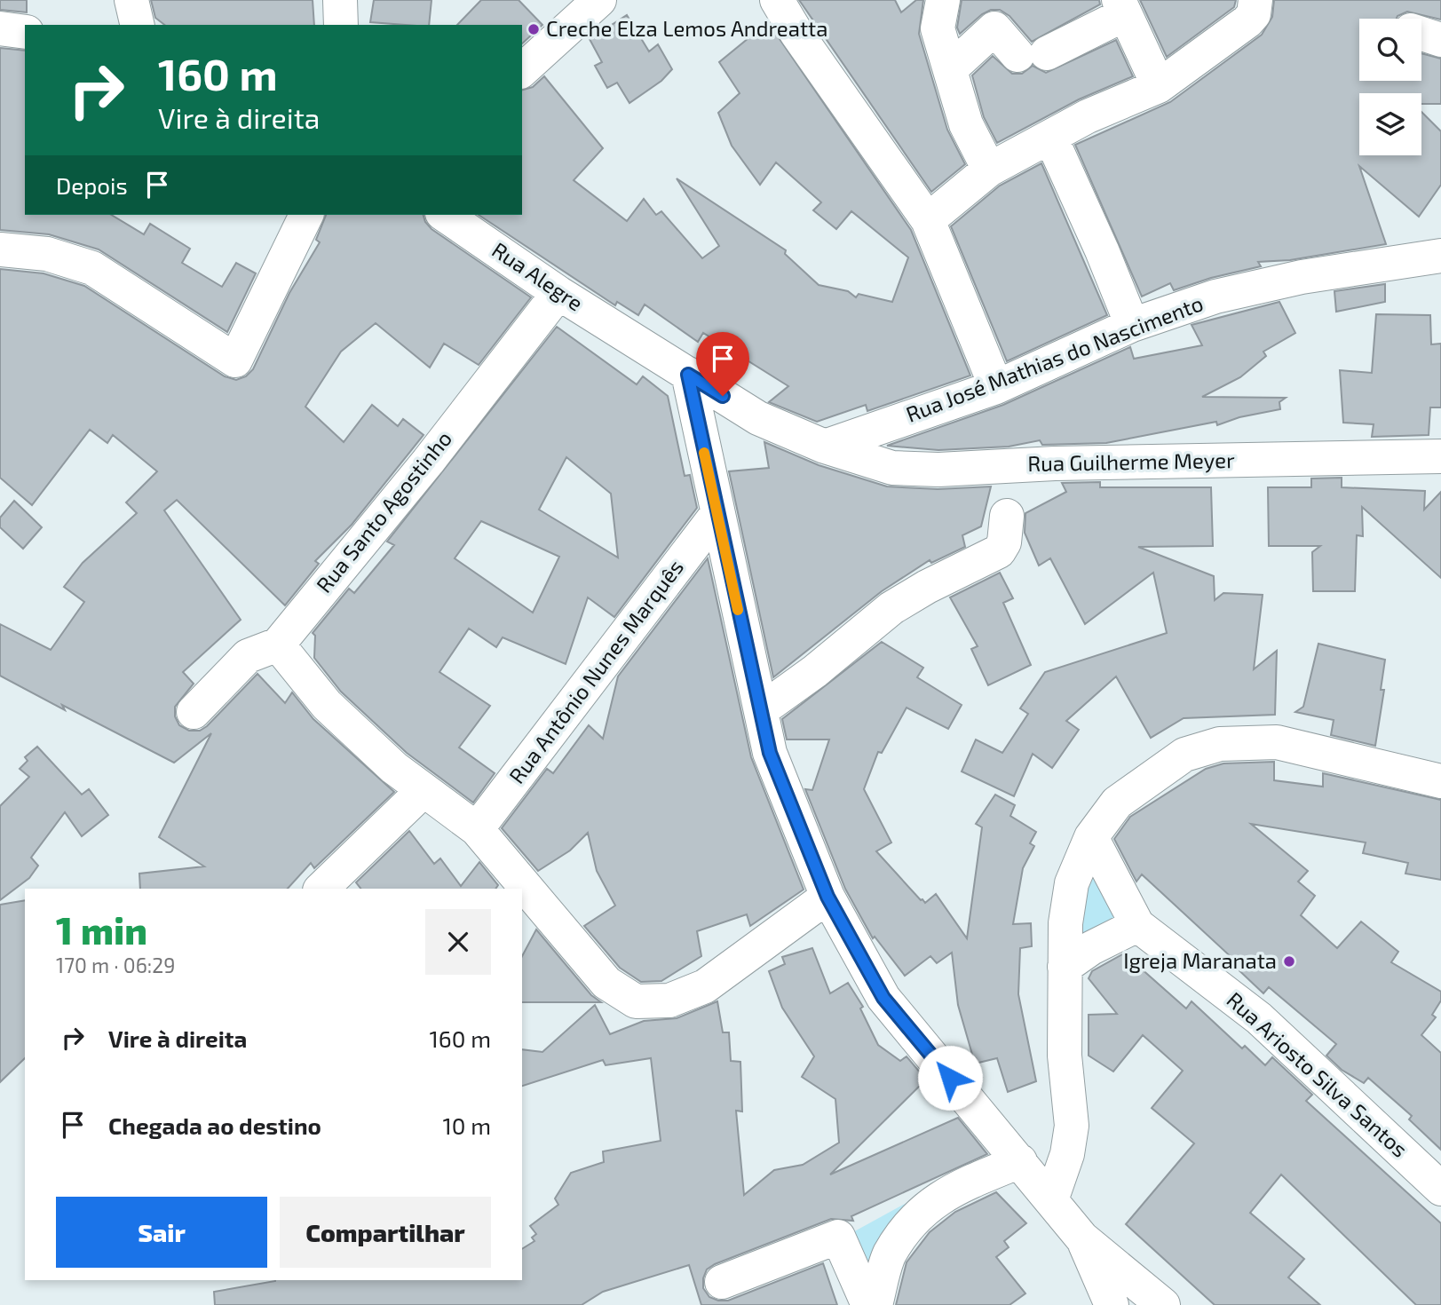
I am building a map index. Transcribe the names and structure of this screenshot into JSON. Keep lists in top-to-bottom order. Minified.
{"streets":{"street":["Rua Alegre","Rua José Mathias do Nascimento","Rua Guilherme Meyer","Rua Santo Agostinho","Rua Antônio Nunes Marquês","Rua Ariosto Silva Santos"]},"crossings":[["Rua Alegre","Rua Santo Agostinho"],["Rua José Mathias do Nascimento","Rua Guilherme Meyer"]],"places":["Creche Elza Lemos Andreatta","Igreja Maranata"],"page":{"turn":["160 m","Vire à direita"],"then":"Depois","heading":["1 min","170 m · 06:29"],"list":[{"name":"Vire à direita","value":"160 m"},{"name":"Chegada ao destino","value":"10 m"}],"buttons":["Sair","Compartilhar"]}}
